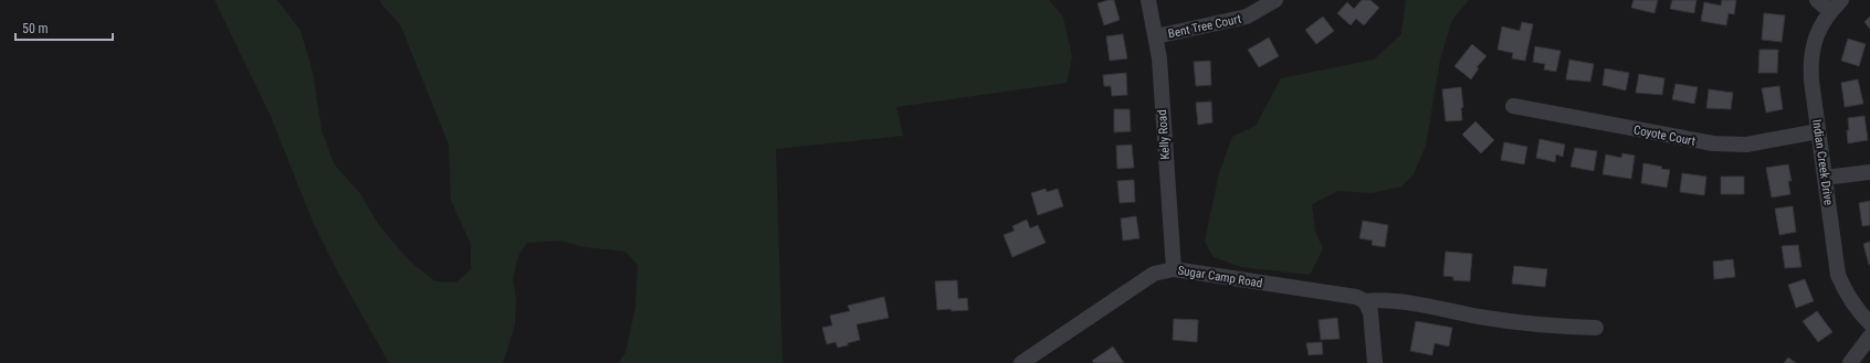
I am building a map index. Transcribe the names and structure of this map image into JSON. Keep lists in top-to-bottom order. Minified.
{"streets":{"street":["Bent Tree Court","Kelly Road","Coyote Court","Indian Creek Drive","Sugar Camp Road"]},"crossings":[["Bent Tree Court","Kelly Road"],["Kelly Road","Sugar Camp Road"],["Coyote Court","Indian Creek Drive"]],"scale_bar":"50 m"}
